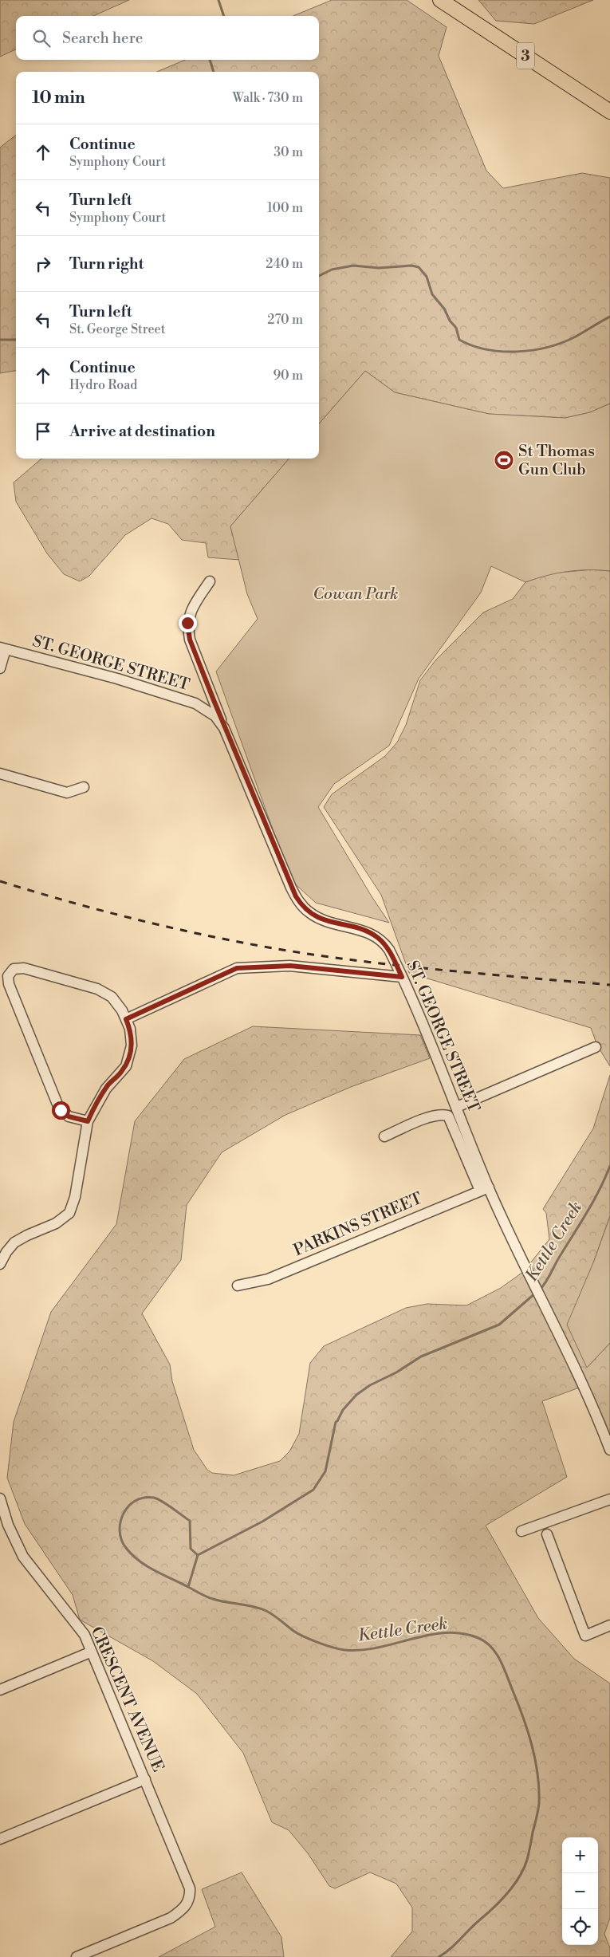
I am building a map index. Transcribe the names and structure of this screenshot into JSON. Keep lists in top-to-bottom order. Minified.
{"streets":{"highway":["3"],"street":["ST. GEORGE STREET","PARKINS STREET","CRESCENT AVENUE"]},"crossings":[["ST. GEORGE STREET","PARKINS STREET"]],"water":["Kettle Creek"],"parks":["Cowan Park"],"places":{"sports":["St Thomas Gun Club"]},"page":{"search":"Search here","heading":["10 min","Walk · 730 m"],"list":[["Continue","Symphony Court","30 m"],["Turn left","Symphony Court","100 m"],["Turn right","240 m"],["Turn left","St. George Street","270 m"],["Continue","Hydro Road","90 m"],"Arrive at destination"],"map_buttons":["+","−"]}}
